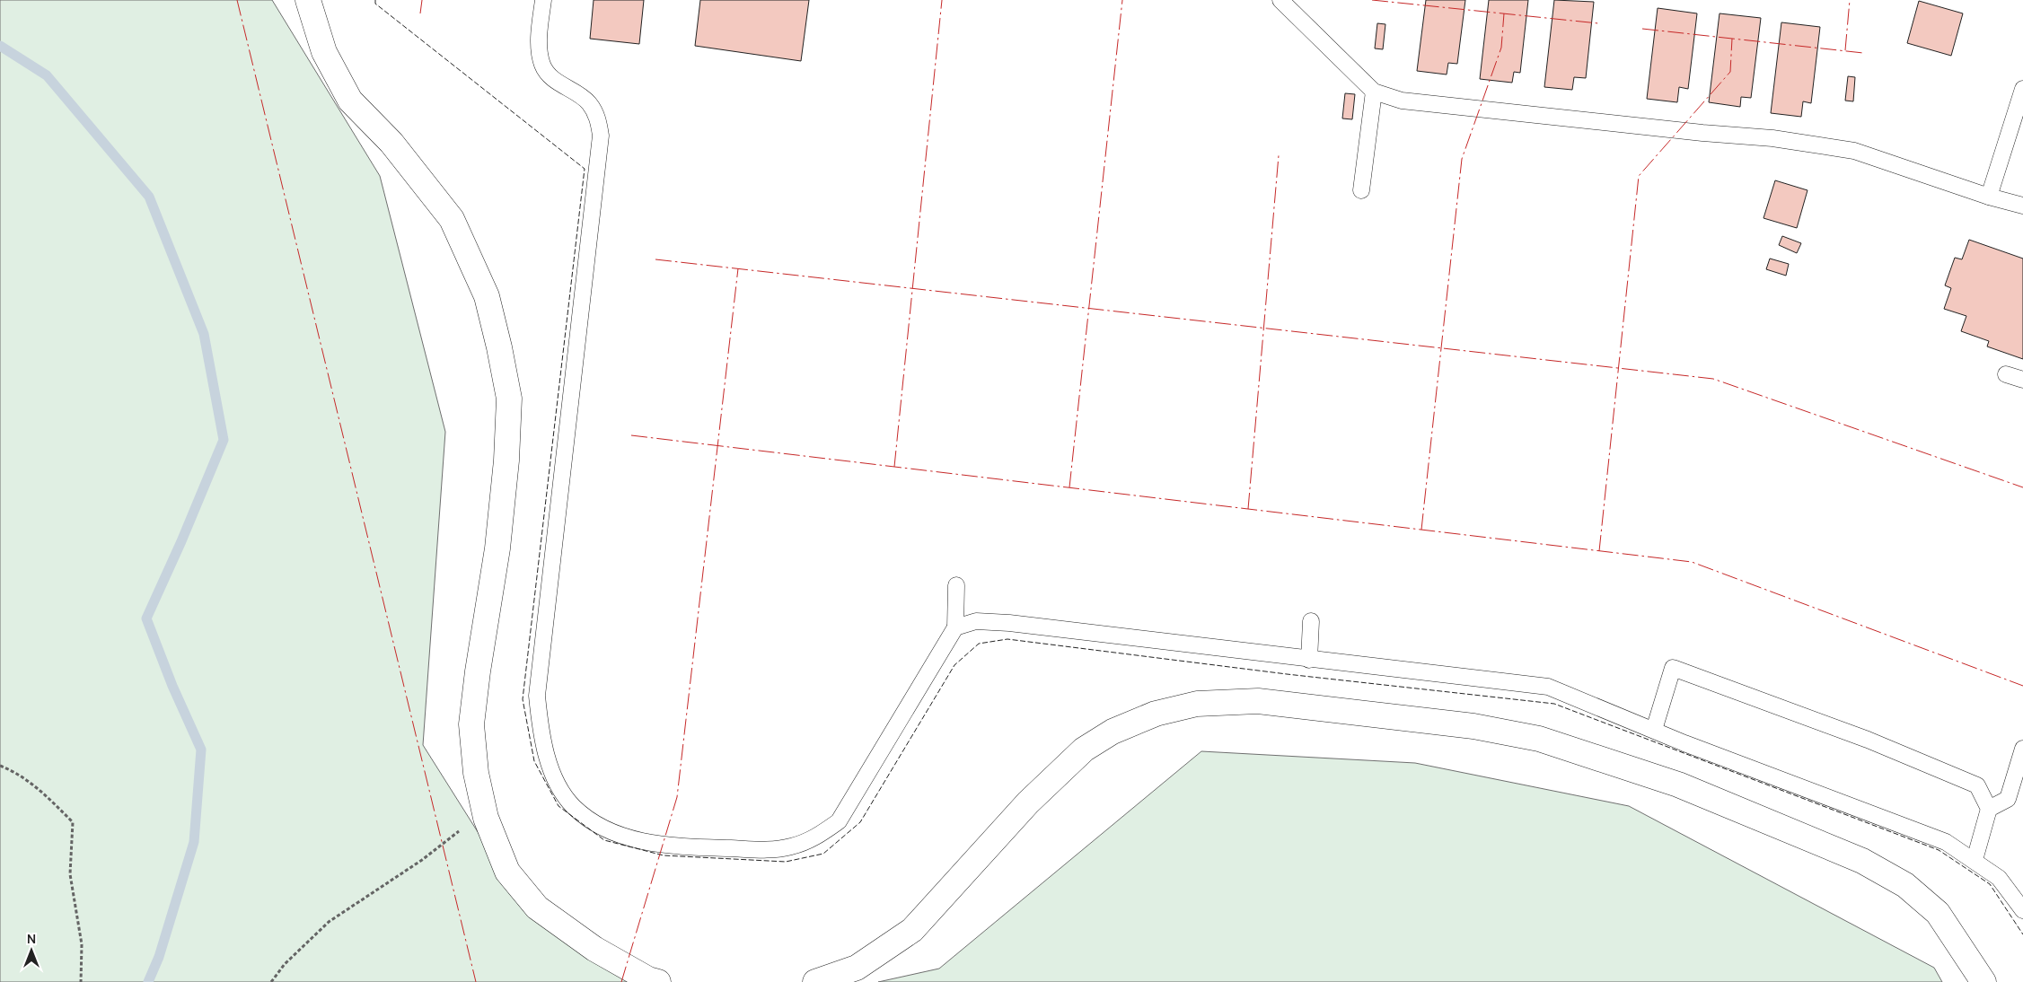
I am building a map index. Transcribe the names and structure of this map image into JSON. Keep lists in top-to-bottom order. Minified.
{"north":"top"}
